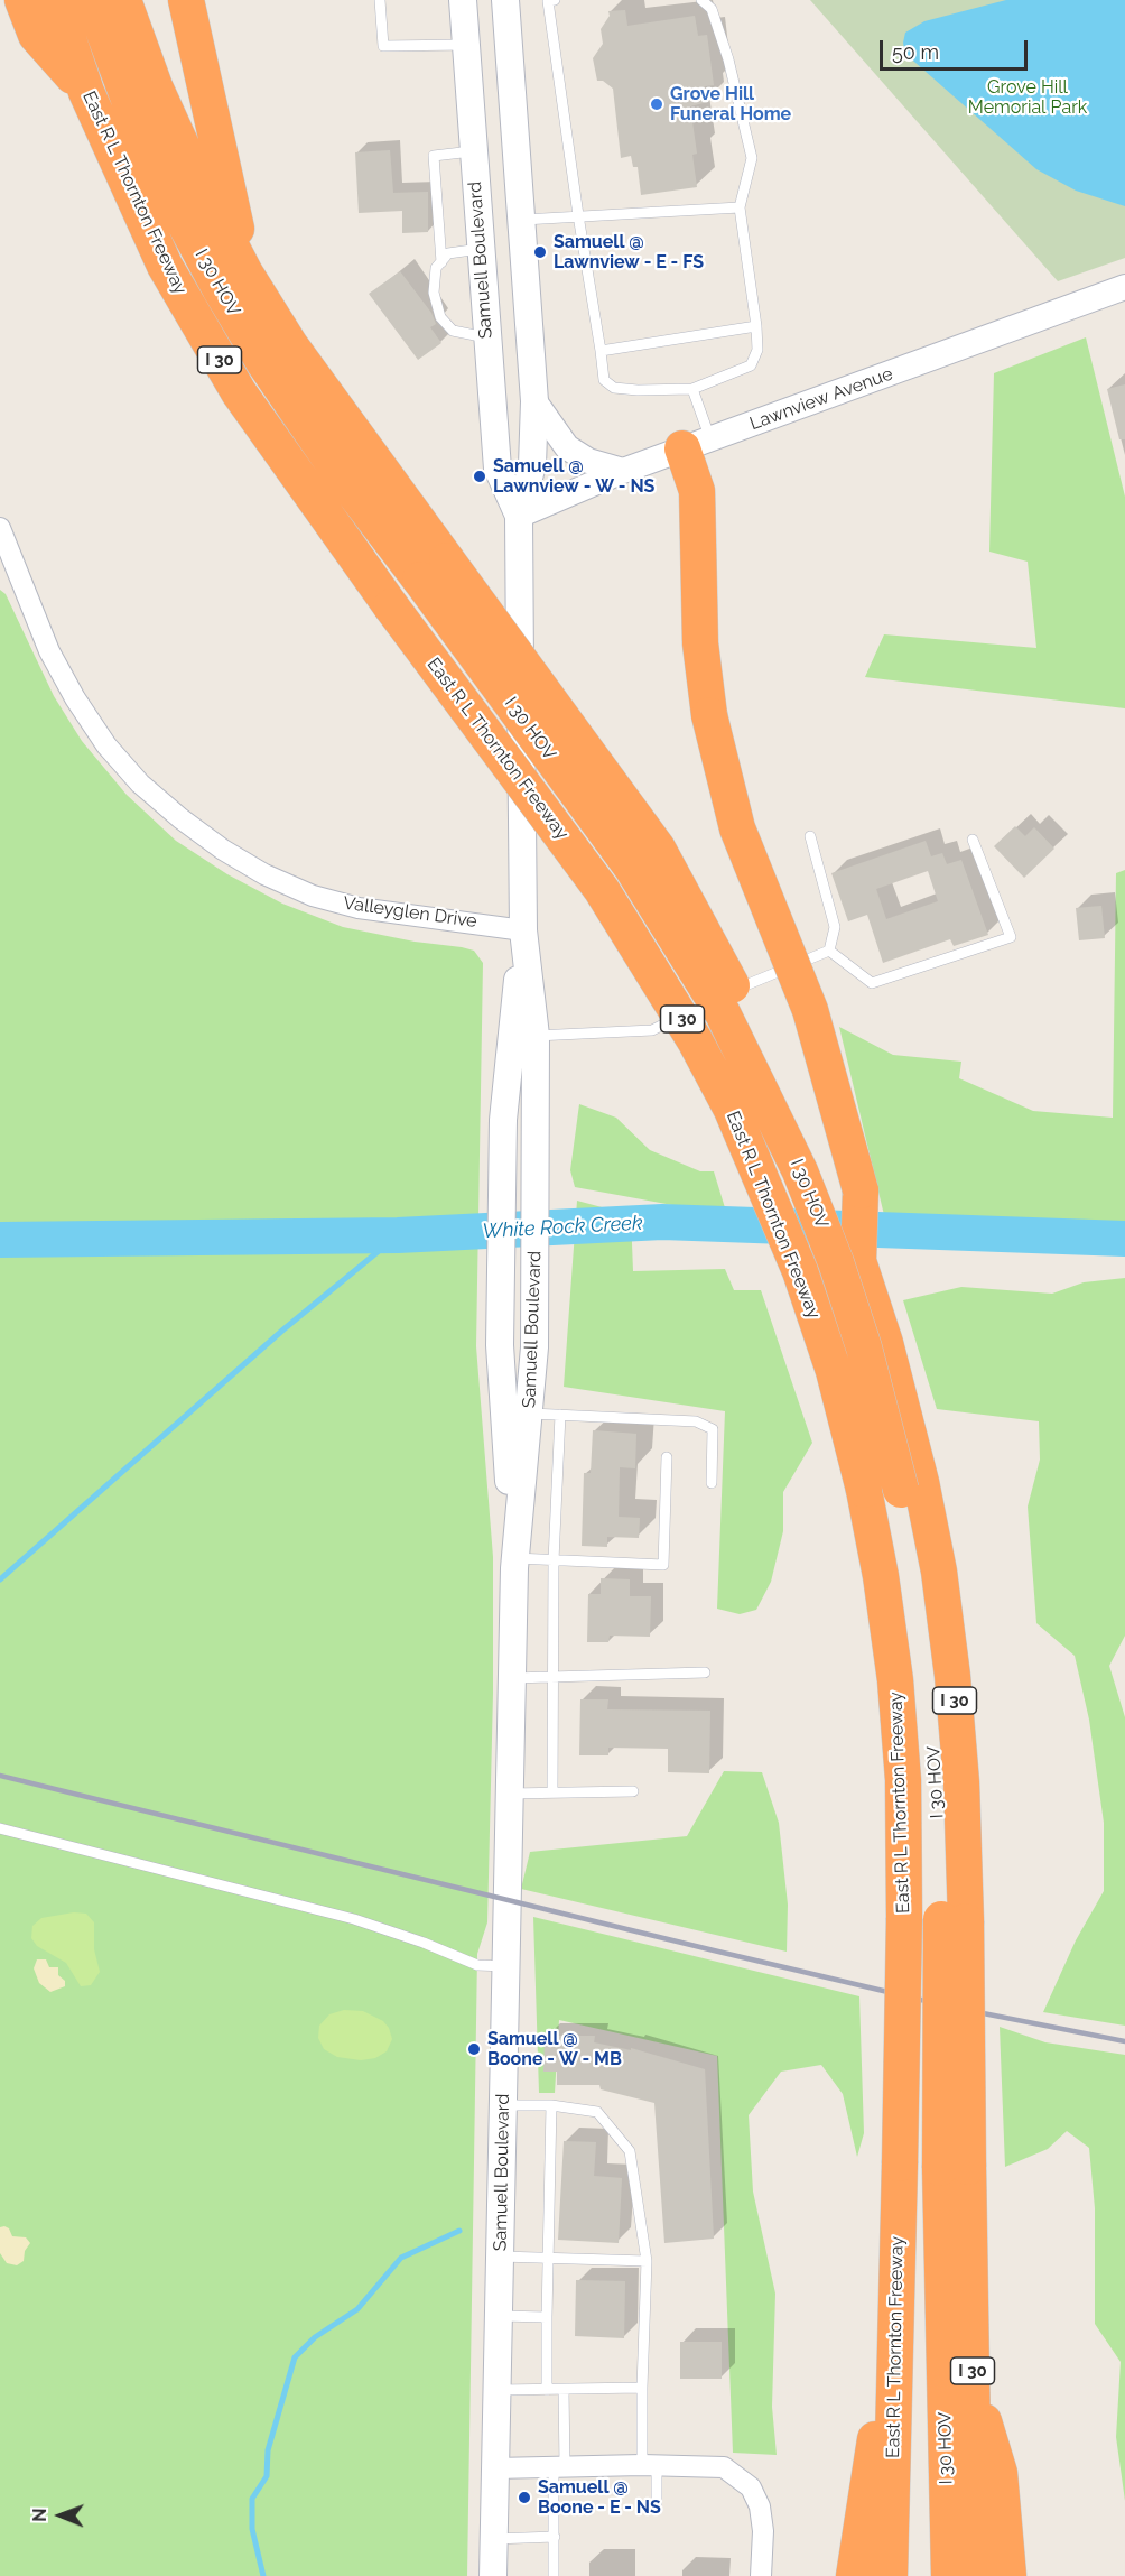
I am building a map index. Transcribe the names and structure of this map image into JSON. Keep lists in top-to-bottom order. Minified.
{"streets":{"highway":["East R L Thornton Freeway","I 30 HOV","I 30"],"main road":["Samuell Boulevard"],"street":["Lawnview Avenue","Valleyglen Drive"]},"crossings":[["Samuell Boulevard","Lawnview Avenue"],["Samuell Boulevard","Valleyglen Drive"],["I 30 HOV","I 30"]],"water":["White Rock Creek"],"parks":["Grove Hill Memorial Park"],"places":["Grove Hill Funeral Home","Samuell @ Lawnview - E - FS","Samuell @ Lawnview - W - NS","Samuell @ Boone - W - MB","Samuell @ Boone - E - NS"],"scale_bar":"50 m","north":"left"}
